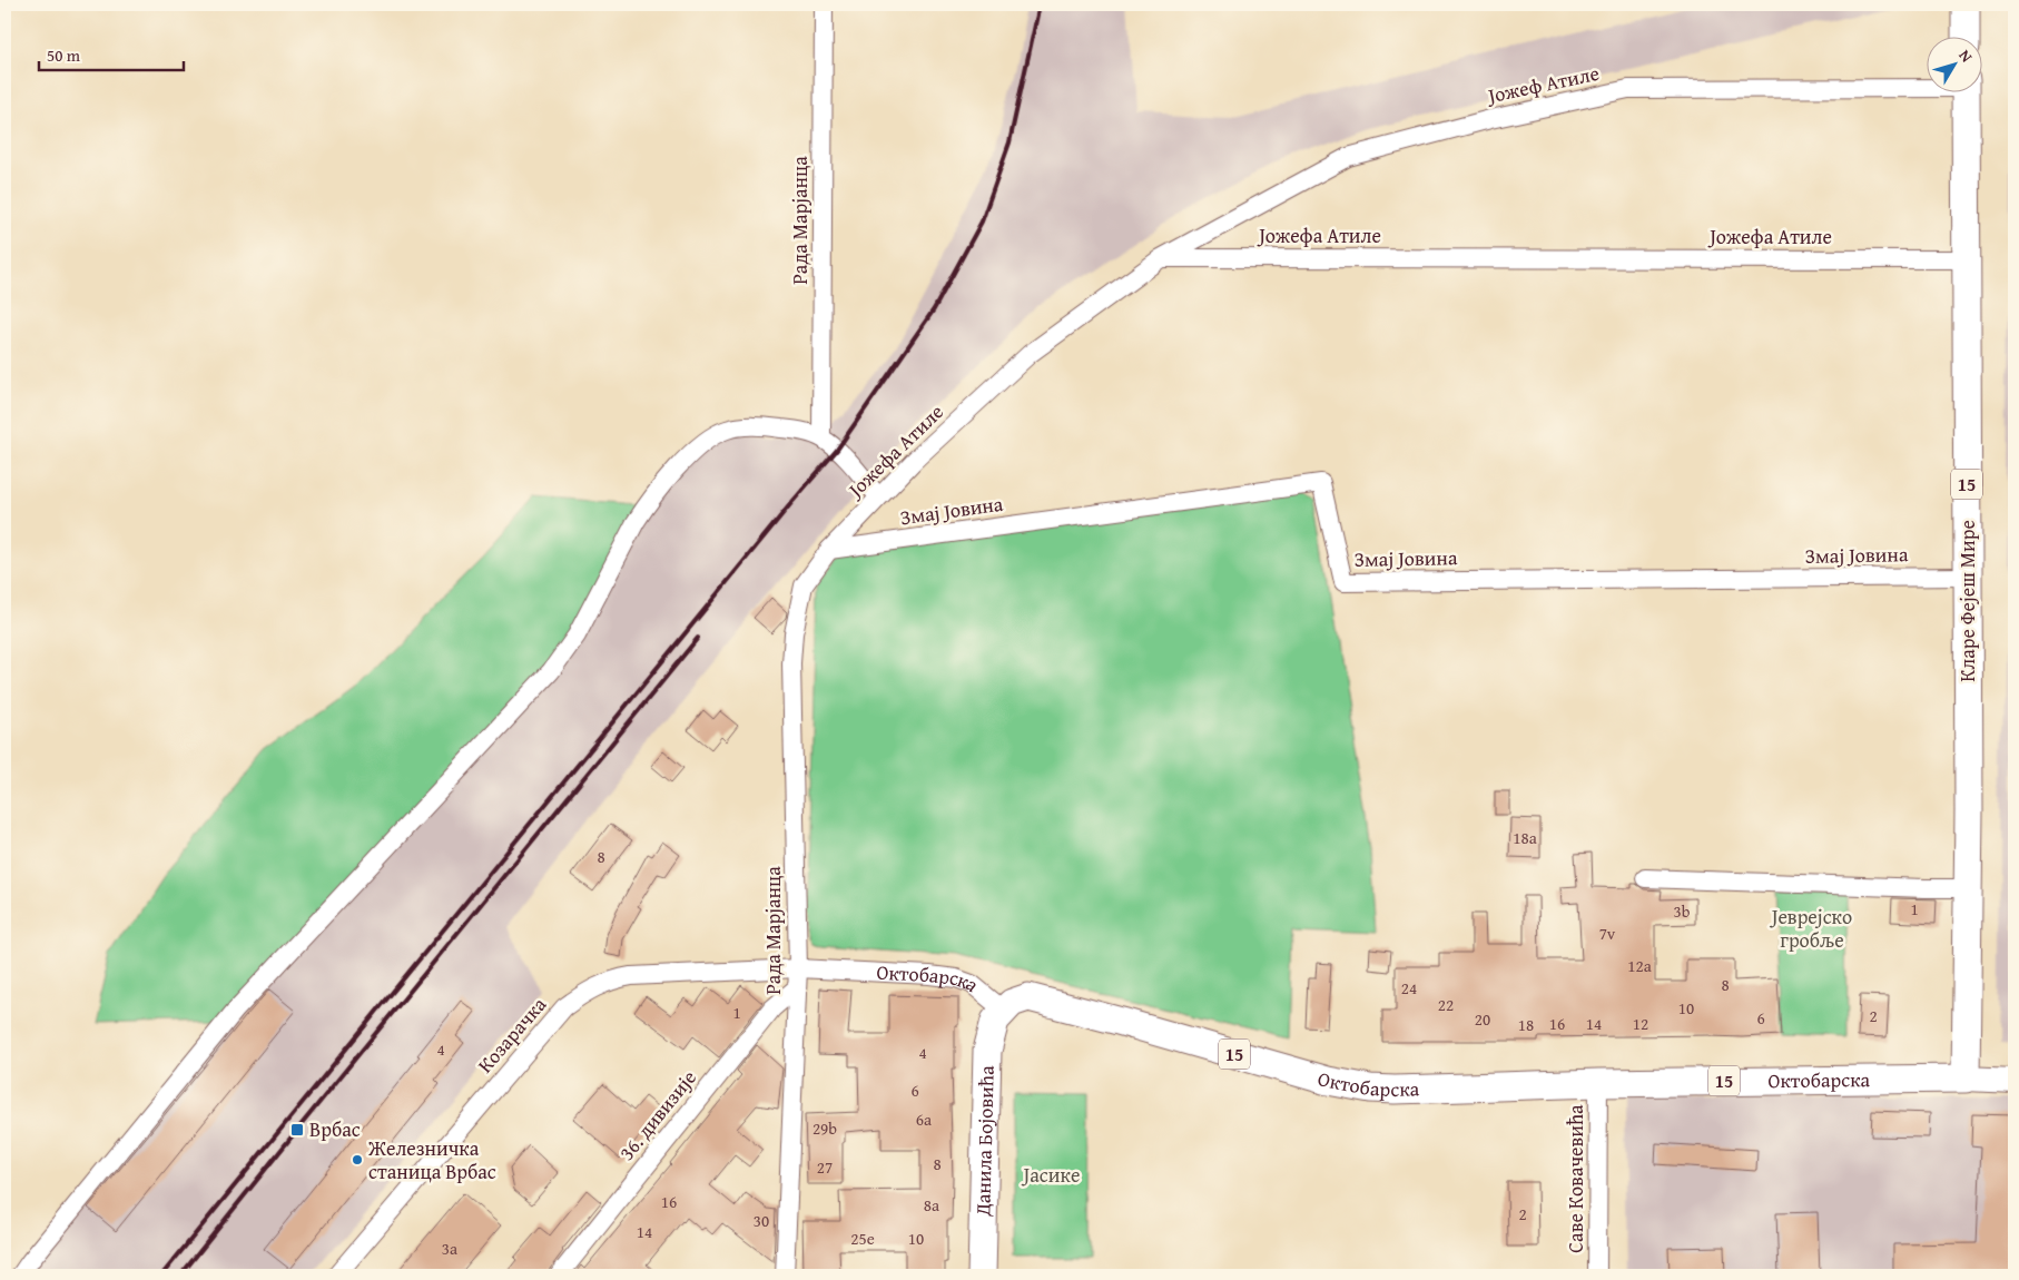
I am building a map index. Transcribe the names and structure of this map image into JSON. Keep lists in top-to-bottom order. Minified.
{"streets":{"main road":["15","Кларе Фејеш Мире","Октобарска","Данила Бојовића"],"street":["Јожеф Атиле","Рада Марјанца","Јожефа Атиле","Змај Јовина","Козарачка","36. дивизије","Саве Ковачевића"]},"crossings":[["Јожеф Атиле","Јожефа Атиле"],["Рада Марјанца","Јожефа Атиле"],["Рада Марјанца","Октобарска"],["Рада Марјанца","Козарачка"],["Рада Марјанца","36. дивизије"],["Јожефа Атиле","Змај Јовина"],["Јожефа Атиле","Кларе Фејеш Мире"],["Змај Јовина","Кларе Фејеш Мире"],["Кларе Фејеш Мире","Октобарска"],["Октобарска","Козарачка"],["Октобарска","Данила Бојовића"],["Октобарска","Саве Ковачевића"]],"parks":["Јеврејско гробље","Јасике"],"places":{"transit":["Врбас"],"other":["Железничка станица Врбас"]},"house_numbers":["18a","8","1","3b","7v","12a","8","24","22","10","1","2","6","20","16","14","12","18","4","4","6","6a","29b","8","27","16","8a","2","30","14","25e","10","3a"],"scale_bar":"50 m","north":"top right"}
